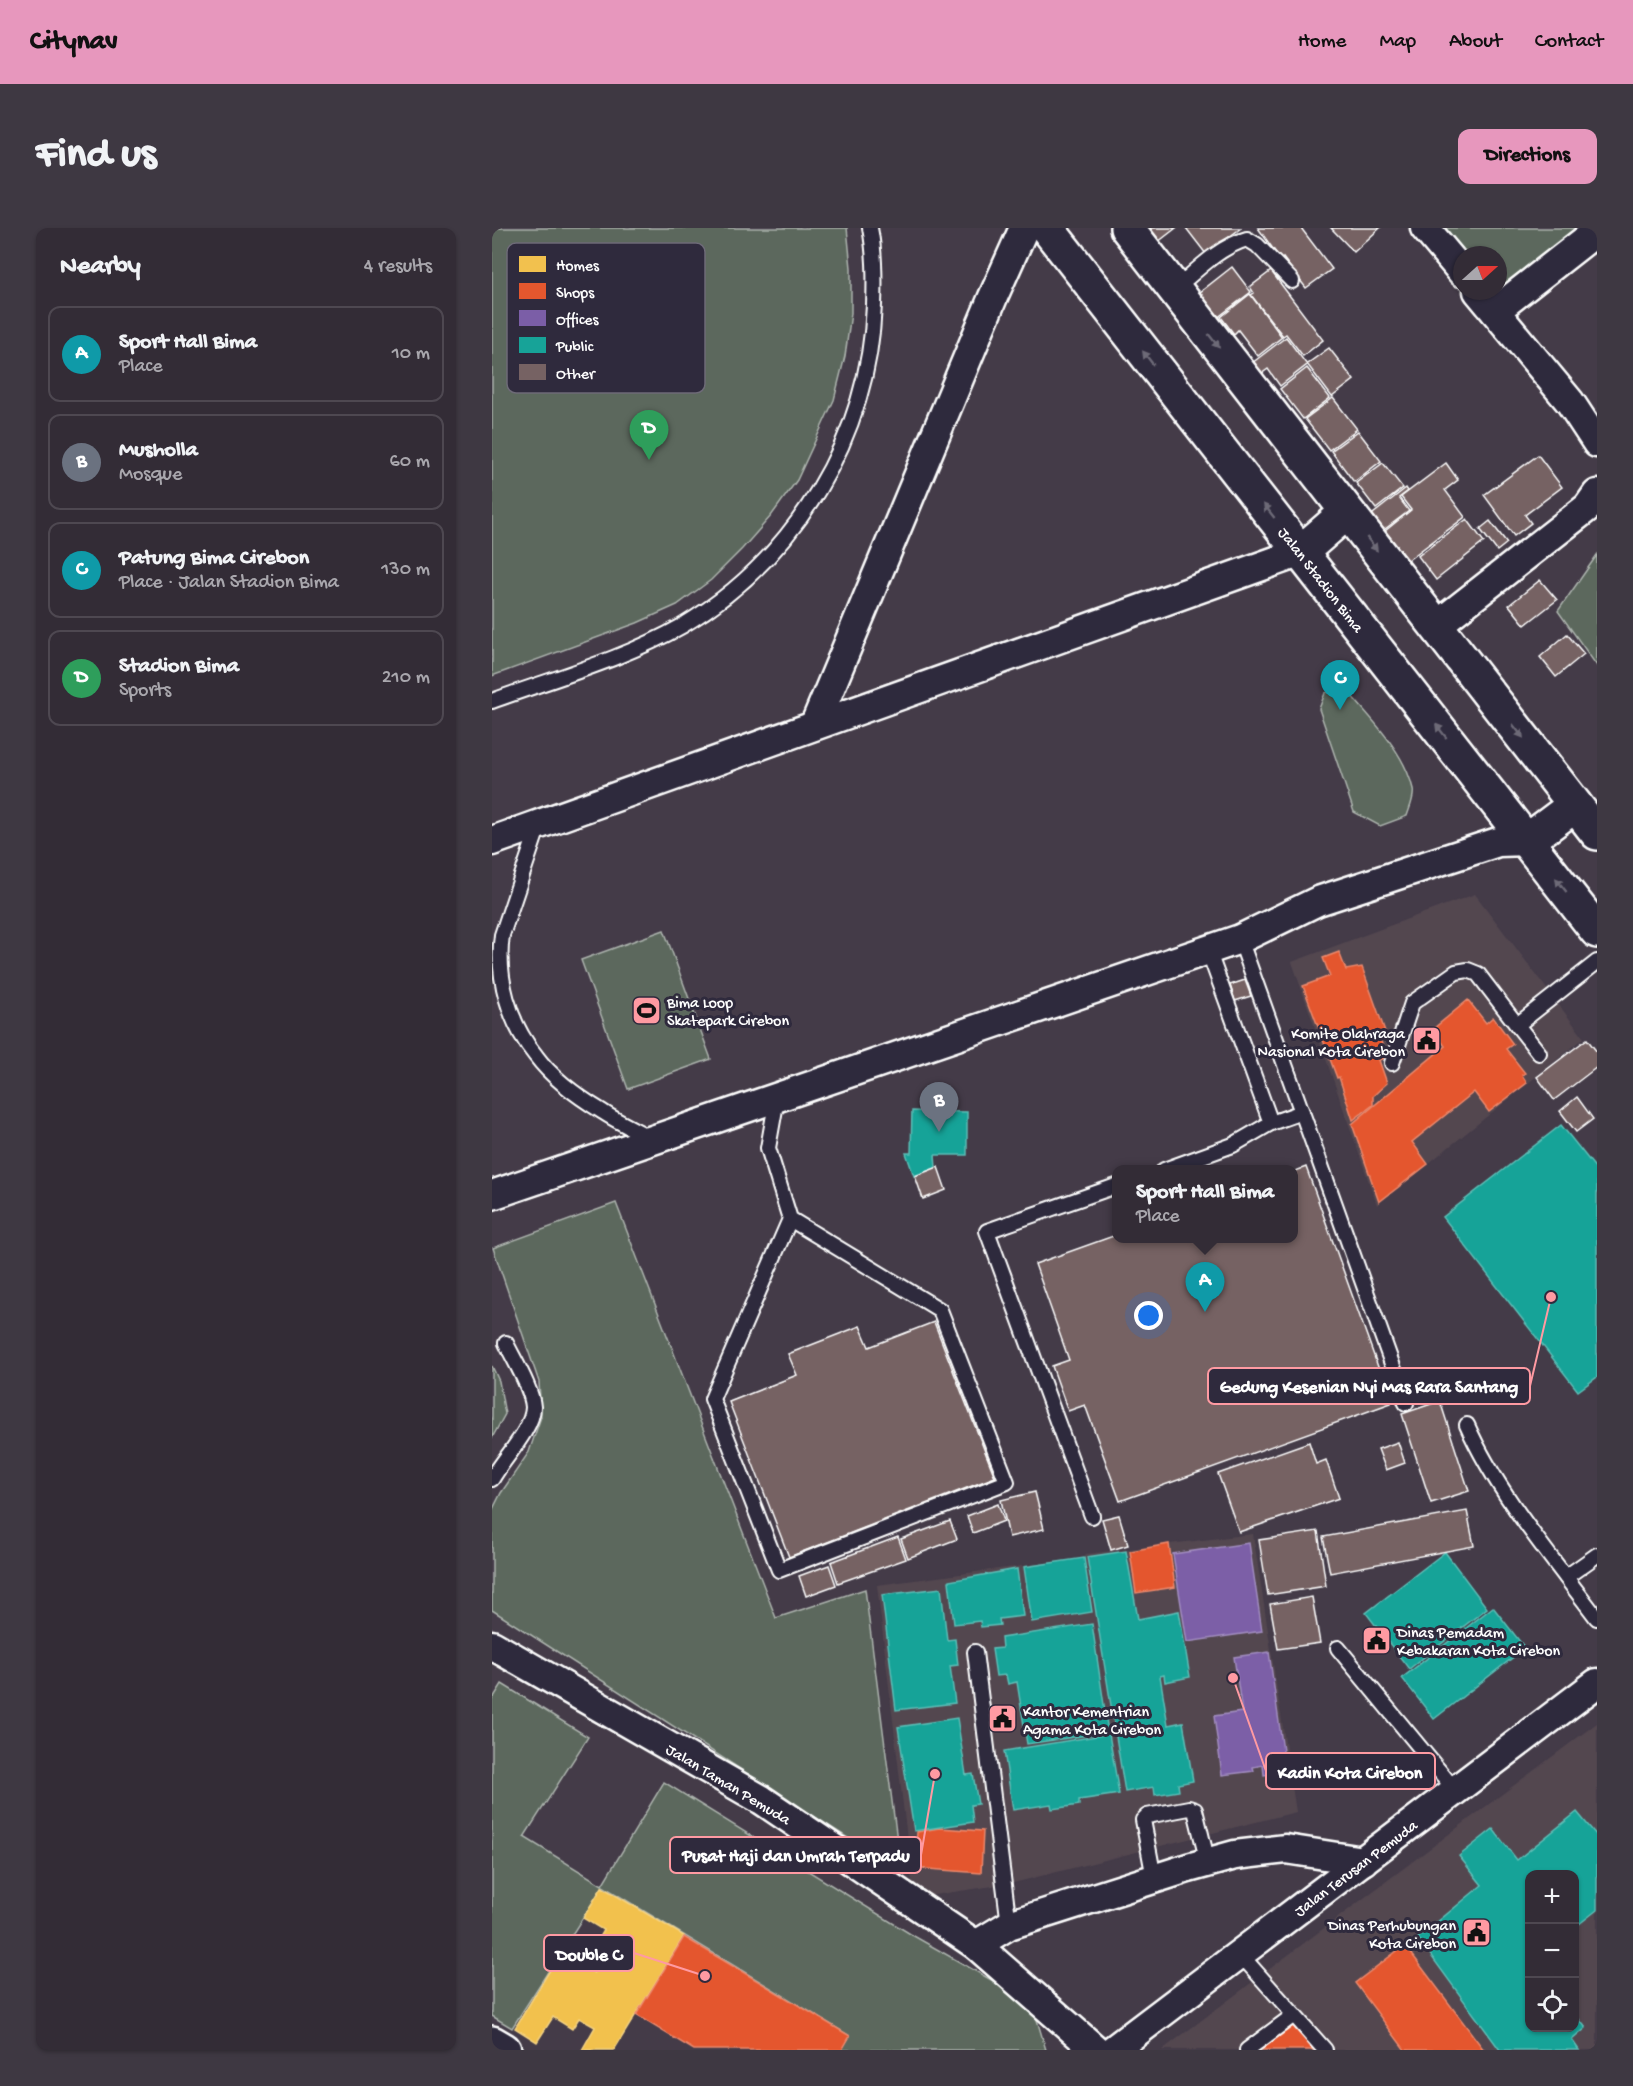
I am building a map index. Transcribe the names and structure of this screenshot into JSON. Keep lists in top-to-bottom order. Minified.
{"streets":{"street":["Jalan Stadion Bima","Jalan Taman Pemuda","Jalan Terusan Pemuda"]},"places":{"sports":["Bima Loop Skatepark Cirebon"],"public building":["Komite Olahraga Nasional Kota Cirebon","Dinas Pemadam Kebakaran Kota Cirebon","Kantor Kementrian Agama Kota Cirebon","Dinas Perhubungan Kota Cirebon"],"other":["Gedung Kesenian Nyi Mas Rara Santang","Kadin Kota Cirebon","Pusat Haji dan Umrah Terpadu","Double C"]},"legend":["Homes","Shops","Offices","Public","Other"],"north":"right","page":{"header":"Citynav","nav":["Home","Map","About","Contact"],"buttons":"Directions","title":"Find us","heading":["Nearby","4 results"],"list":[{"mark":"A","name":"Sport Hall Bima","note":"Place","value":"10 m"},{"mark":"B","name":"Musholla","note":"Mosque","value":"60 m"},{"mark":"C","name":"Patung Bima Cirebon","note":"Place · Jalan Stadion Bima","value":"130 m"},{"mark":"D","name":"Stadion Bima","note":"Sports","value":"210 m"}],"pins":["D","C","B","A"],"popup":["Sport Hall Bima","Place"],"map_buttons":["+","−"]}}
